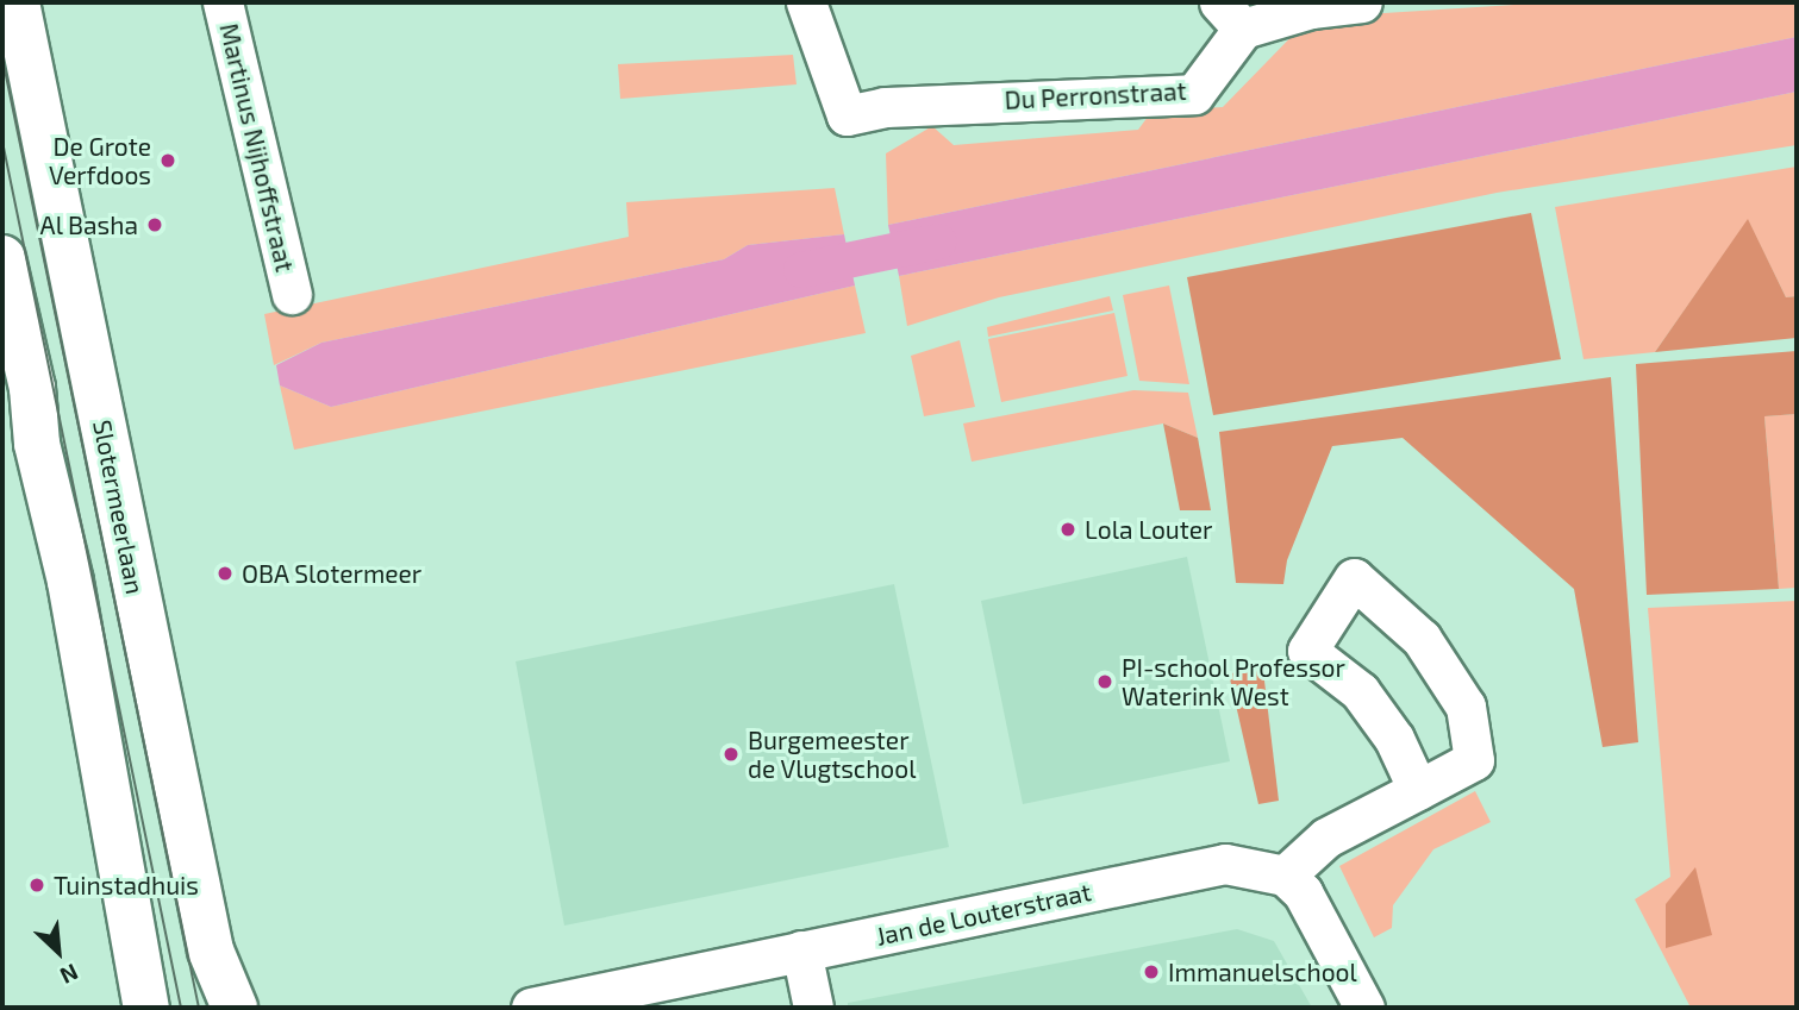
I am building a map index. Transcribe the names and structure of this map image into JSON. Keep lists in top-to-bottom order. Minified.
{"streets":{"main road":["Slotermeerlaan"],"street":["Du Perronstraat","Martinus Nijhoffstraat","Jan de Louterstraat"]},"places":["De Grote Verfdoos","Al Basha","Lola Louter","OBA Slotermeer","PI-school Professor Waterink West","Burgemeester de Vlugtschool","Tuinstadhuis","Immanuelschool"],"north":"bottom right"}
